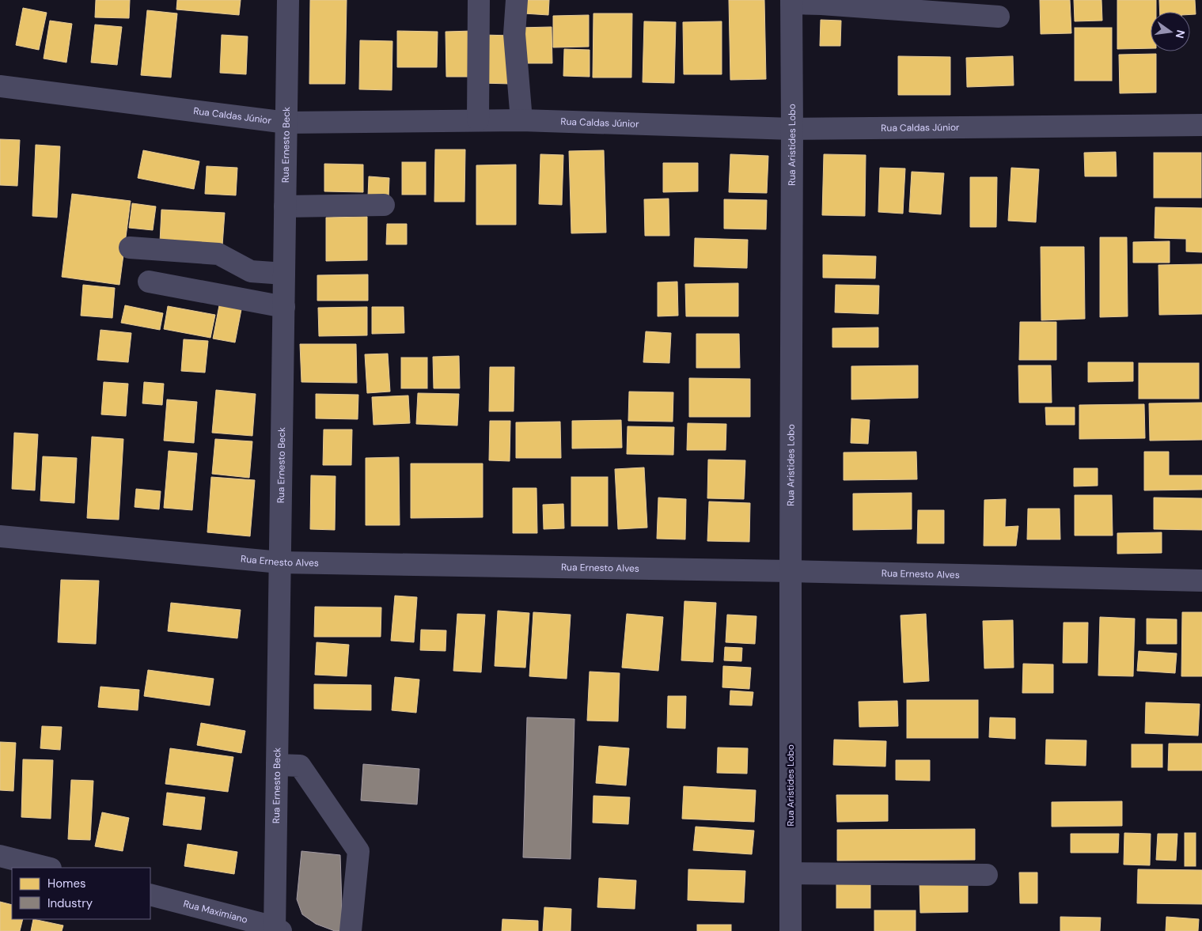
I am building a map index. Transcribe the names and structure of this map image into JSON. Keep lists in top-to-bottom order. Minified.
{"streets":{"street":["Rua Caldas Júnior","Rua Ernesto Beck","Rua Aristides Lobo","Rua Ernesto Alves","Rua Maximiano"]},"crossings":[["Rua Caldas Júnior","Rua Ernesto Beck"],["Rua Caldas Júnior","Rua Aristides Lobo"],["Rua Ernesto Beck","Rua Ernesto Alves"],["Rua Ernesto Beck","Rua Maximiano"],["Rua Aristides Lobo","Rua Ernesto Alves"]],"legend":["Homes","Industry"],"north":"right"}
